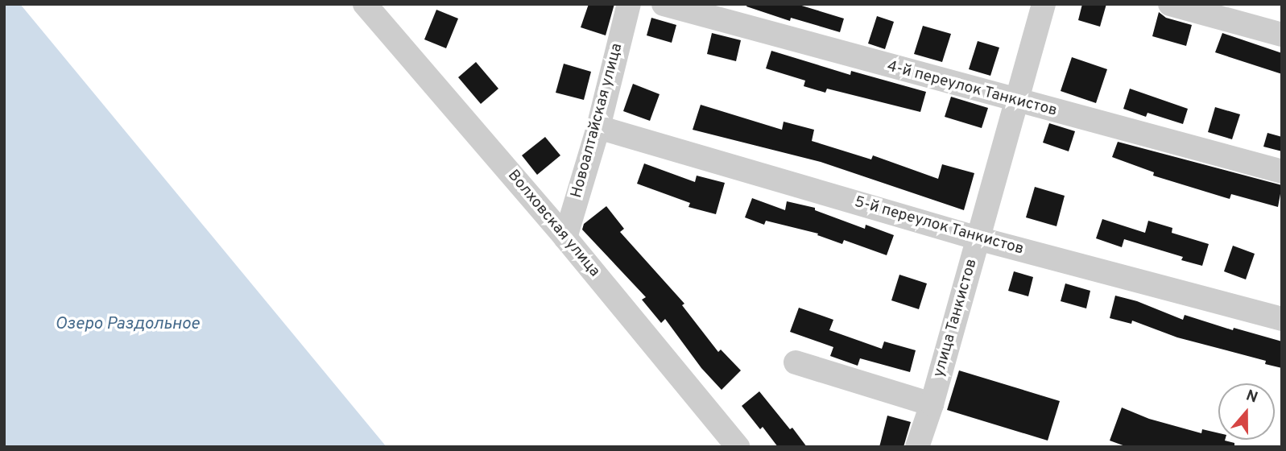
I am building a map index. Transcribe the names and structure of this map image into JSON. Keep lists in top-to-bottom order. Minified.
{"streets":{"street":["4-й переулок Танкистов","Новоалтайская улица","Волховская улица","5-й переулок Танкистов","улица Танкистов"]},"crossings":[["4-й переулок Танкистов","улица Танкистов"],["Новоалтайская улица","Волховская улица"],["Новоалтайская улица","5-й переулок Танкистов"],["5-й переулок Танкистов","улица Танкистов"]],"water":["Озеро Раздольное"],"north":"top"}
